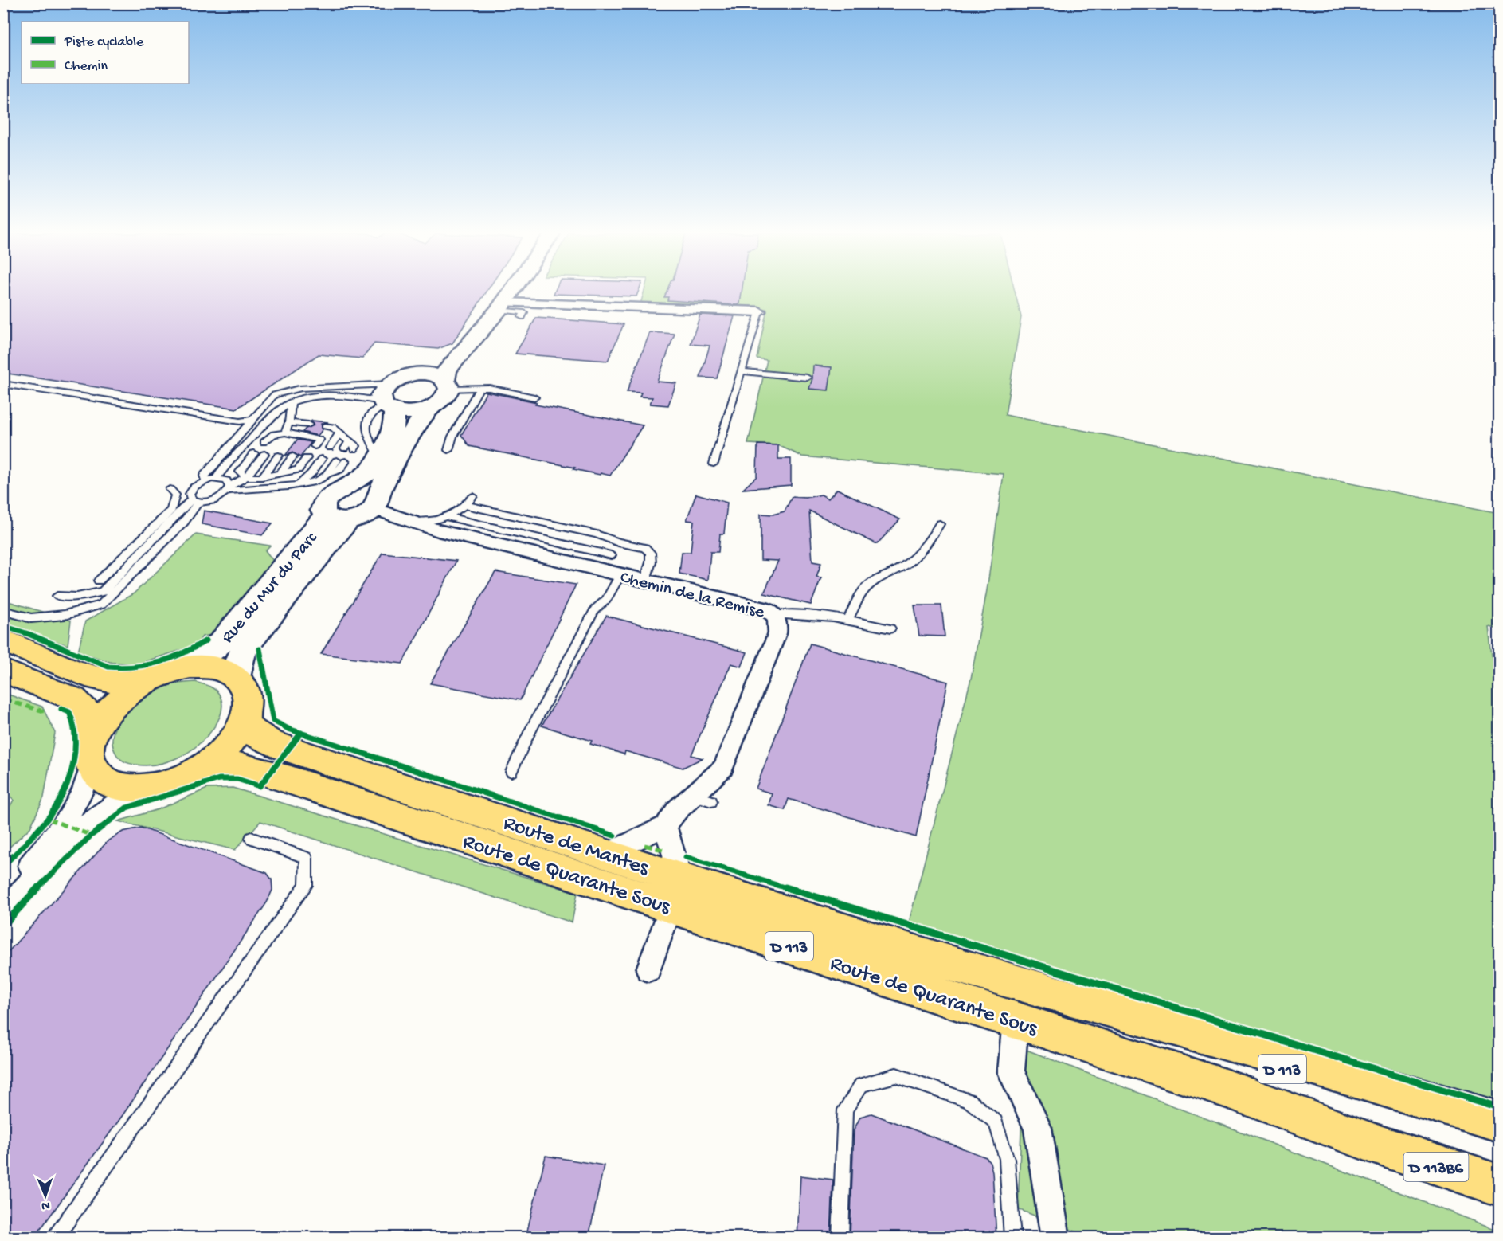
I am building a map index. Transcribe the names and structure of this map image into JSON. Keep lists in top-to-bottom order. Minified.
{"streets":{"main road":["Route de Mantes","Route de Quarante Sous","D 113","D 113B6"],"street":["Rue du Mur du Parc","Chemin de la Remise"]},"crossings":[["Rue du Mur du Parc","Chemin de la Remise"],["Rue du Mur du Parc","Route de Mantes"],["Rue du Mur du Parc","Route de Quarante Sous"],["Chemin de la Remise","Route de Mantes"],["Route de Mantes","Route de Quarante Sous"],["Route de Quarante Sous","D 113B6"]],"legend":["Piste cyclable","Chemin"],"north":"bottom"}
